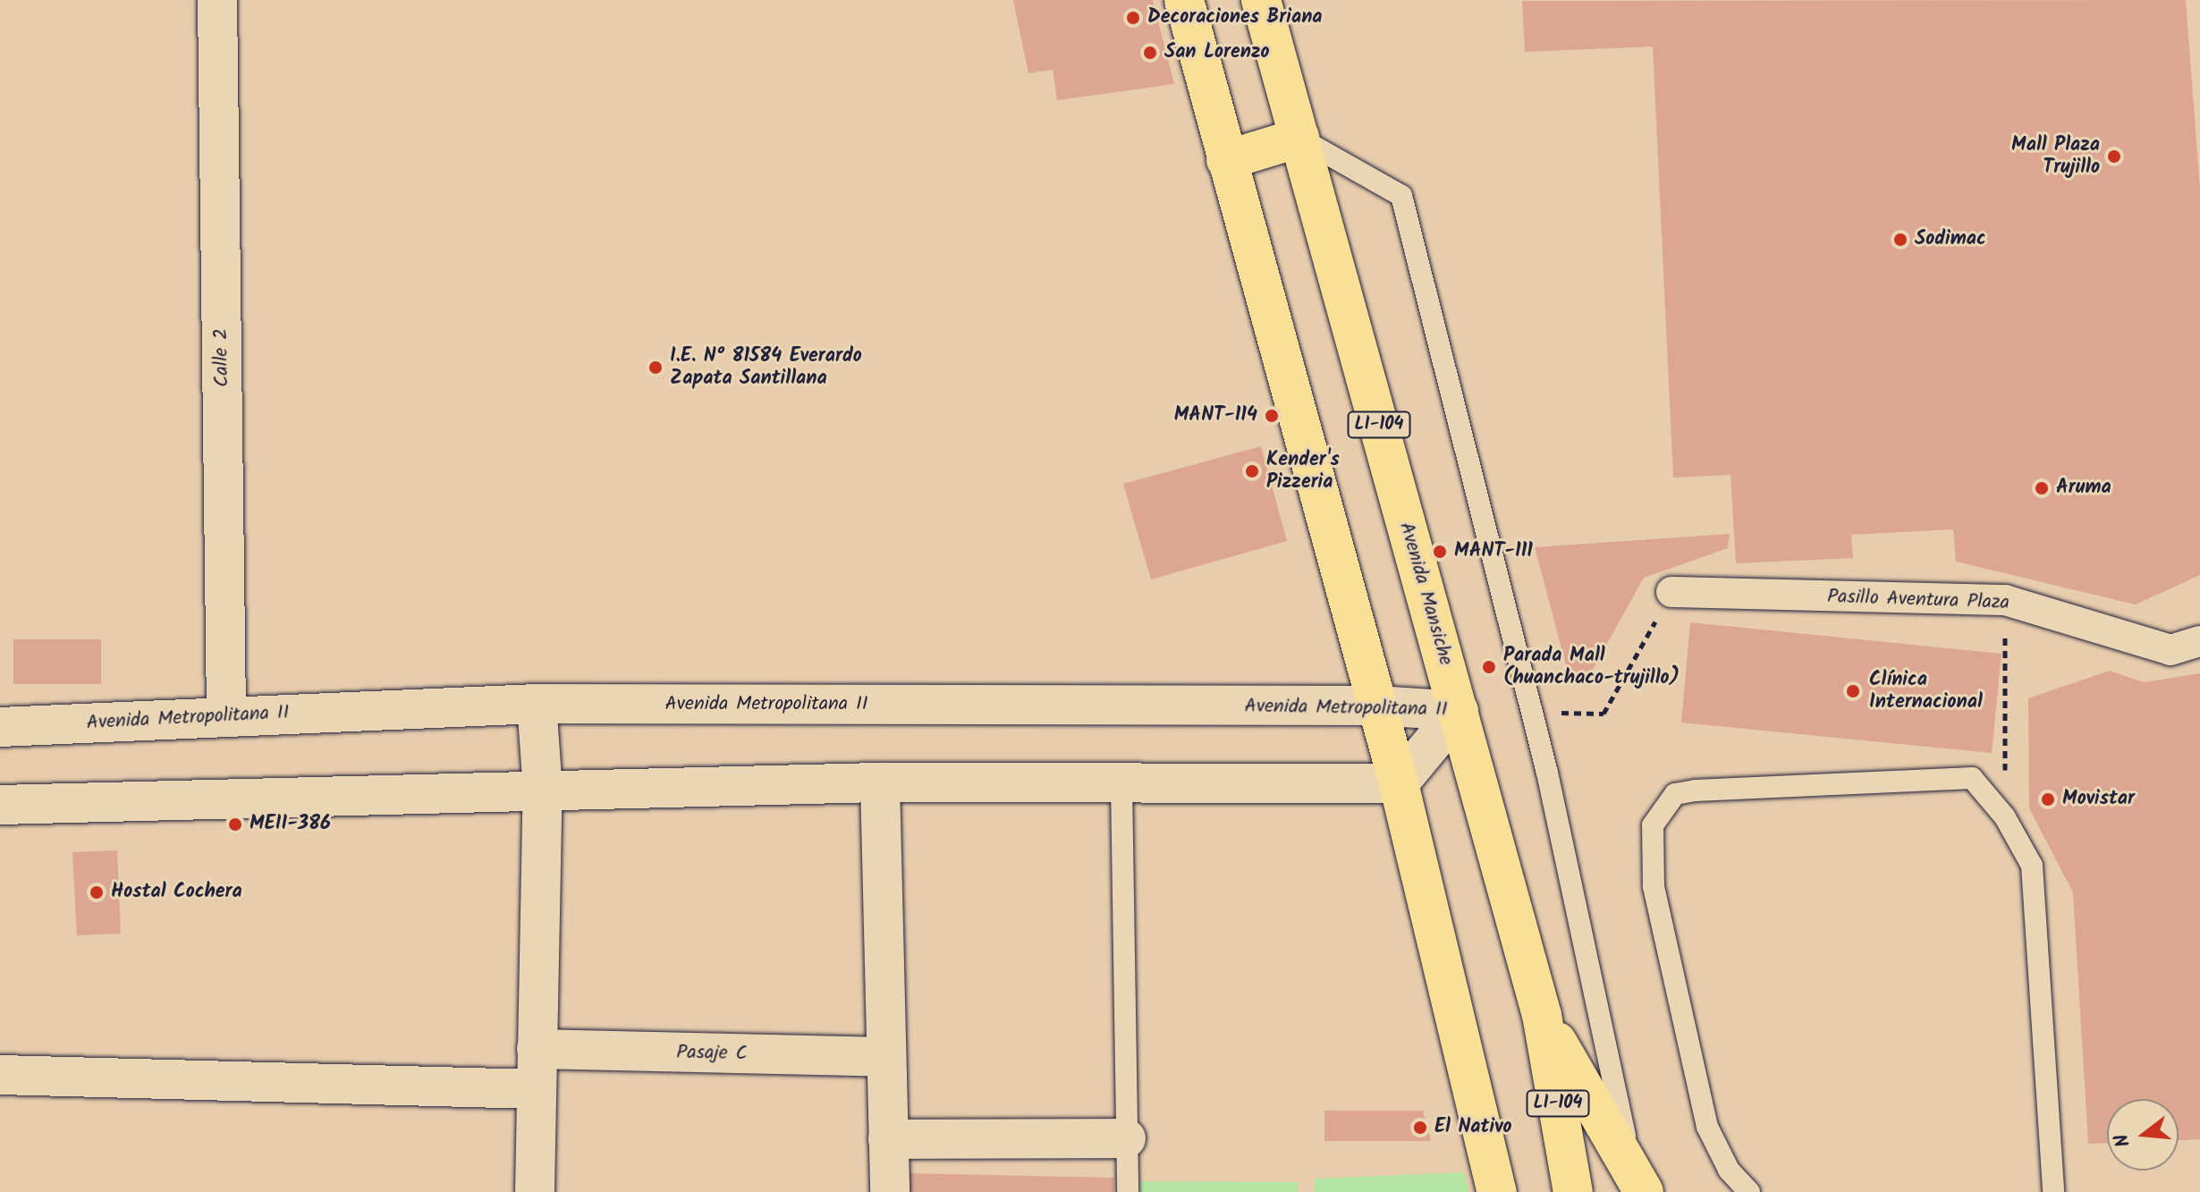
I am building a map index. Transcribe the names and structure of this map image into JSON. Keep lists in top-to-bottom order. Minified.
{"streets":{"highway":["LI-104","Avenida Mansiche"],"main road":["Calle 2","Avenida Metropolitana II","Pasaje C"],"street":["Pasillo Aventura Plaza"]},"crossings":[["Calle 2","Avenida Metropolitana II"],["Avenida Mansiche","Avenida Metropolitana II"]],"places":["Decoraciones Briana","San Lorenzo","Mall Plaza Trujillo","Sodimac","I.E. N° 81584 Everardo Zapata Santillana","MANT-114","Kender's Pizzeria","Aruma","MANT-111","Parada Mall (huanchaco-trujillo)","Clínica Internacional","Movistar","MEII-386","Hostal Cochera","El Nativo"],"north":"left"}
